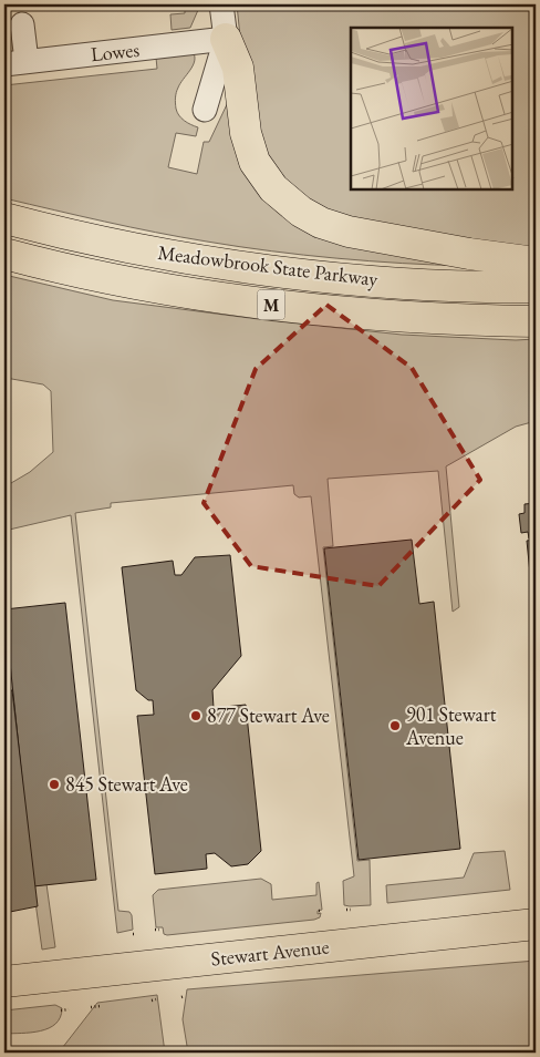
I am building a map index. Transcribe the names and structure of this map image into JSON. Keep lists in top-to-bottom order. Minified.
{"streets":{"main road":["Meadowbrook State Parkway","M","Stewart Avenue"],"street":["Lowes"]},"places":["877 Stewart Ave","901 Stewart Avenue","845 Stewart Ave"]}
